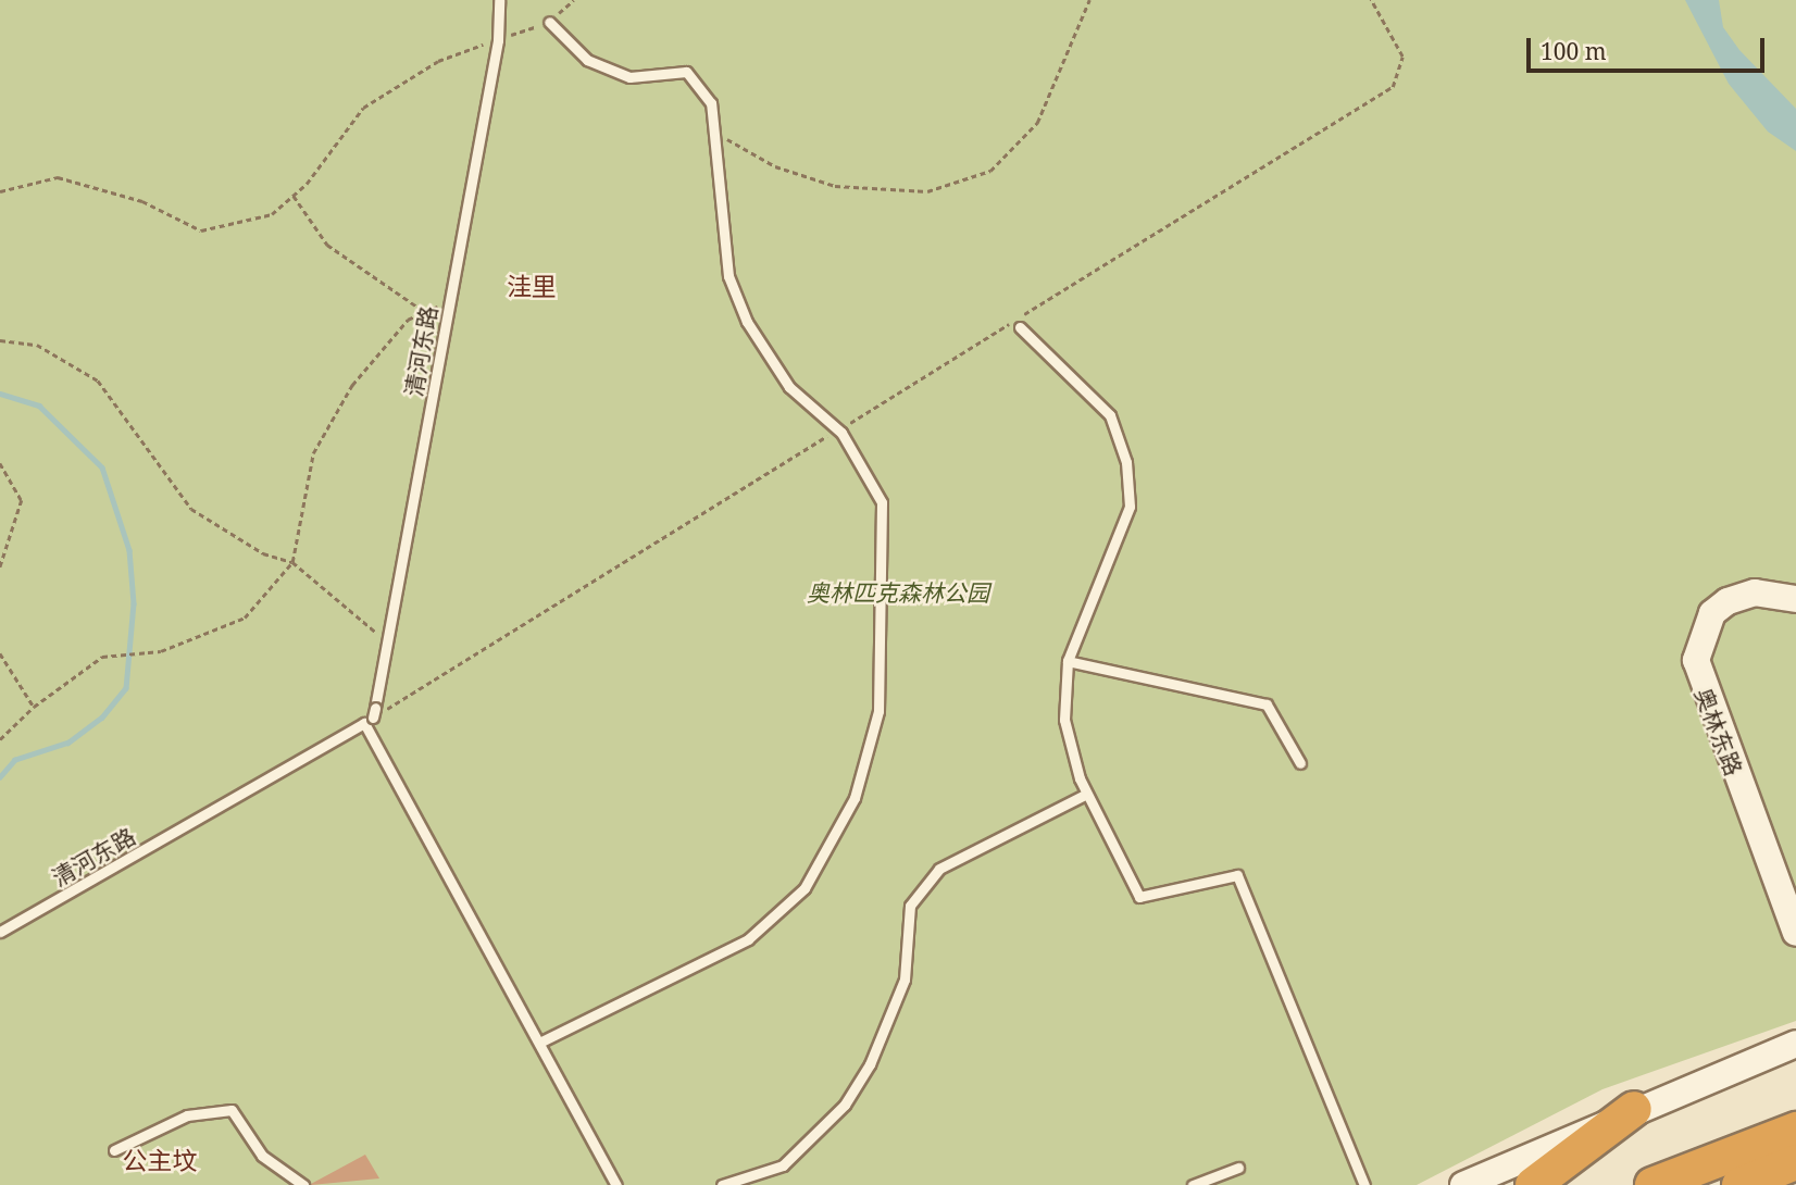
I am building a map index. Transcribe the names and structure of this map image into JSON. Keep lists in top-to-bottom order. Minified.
{"streets":{"main road":["奥林东路"],"lane":["清河东路"]},"districts":["洼里","公主坟"],"parks":["奥林匹克森林公园"],"scale_bar":"100 m"}
